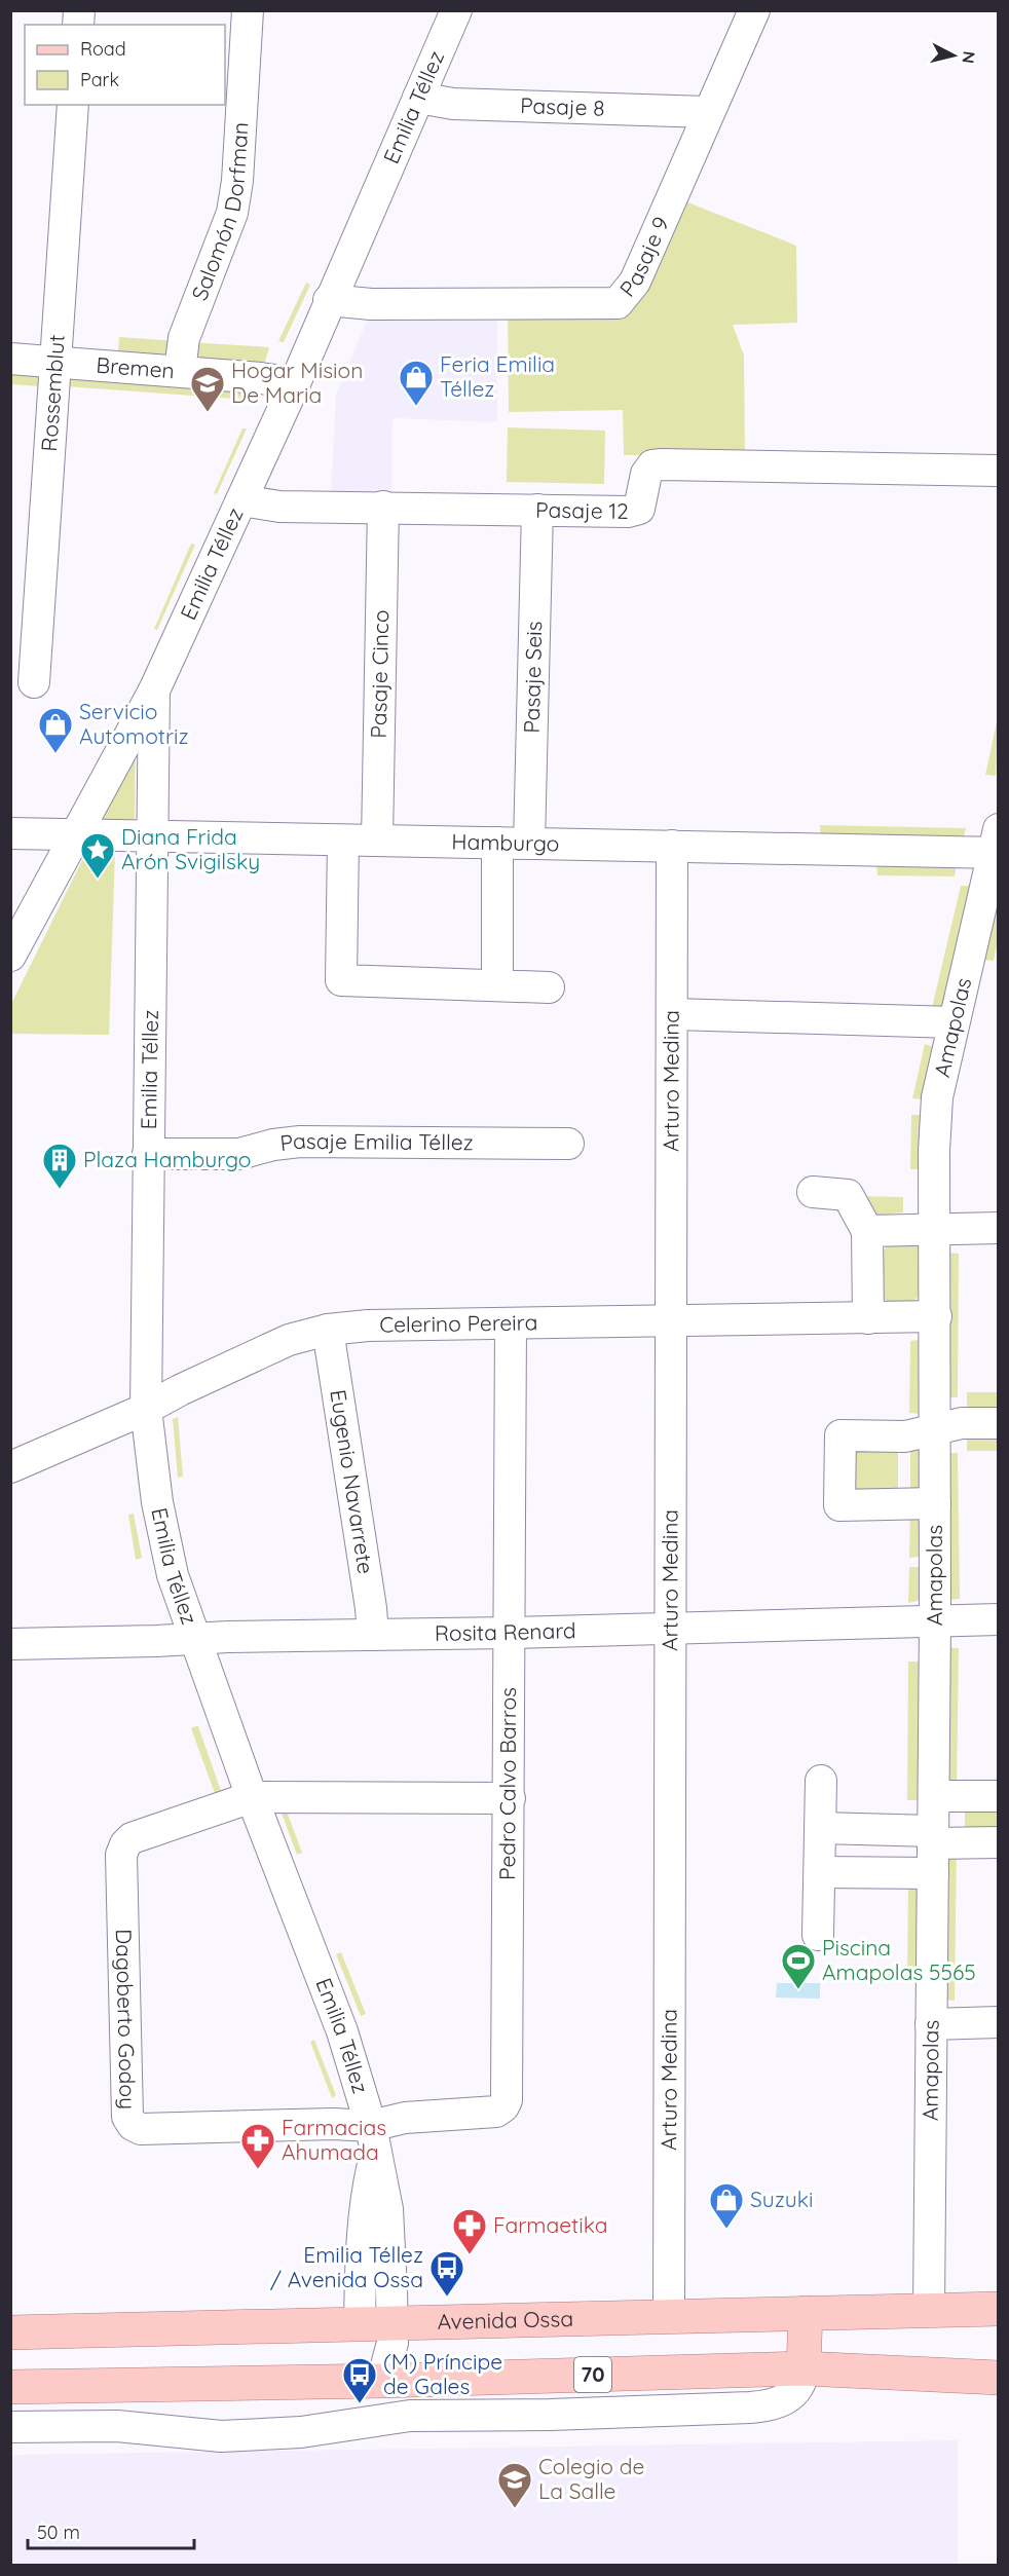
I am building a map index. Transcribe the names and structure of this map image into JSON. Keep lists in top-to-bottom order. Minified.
{"streets":{"main road":["Avenida Ossa","70"],"street":["Pasaje 8","Emilia Téllez","Salomón Dorfman","Pasaje 9","Bremen","Rossemblut","Pasaje 12","Pasaje Cinco","Pasaje Seis","Hamburgo","Amapolas","Arturo Medina","Pasaje Emilia Téllez","Celerino Pereira","Eugenio Navarrete","Rosita Renard","Pedro Calvo Barros","Dagoberto Godoy"]},"crossings":[["Pasaje 8","Emilia Téllez"],["Pasaje 8","Pasaje 9"],["Emilia Téllez","Pasaje 9"],["Emilia Téllez","Bremen"],["Emilia Téllez","Pasaje 12"],["Emilia Téllez","Hamburgo"],["Emilia Téllez","Pasaje Emilia Téllez"],["Emilia Téllez","Celerino Pereira"],["Emilia Téllez","Rosita Renard"],["Emilia Téllez","Pedro Calvo Barros"],["Emilia Téllez","Dagoberto Godoy"],["Emilia Téllez","Avenida Ossa"],["Emilia Téllez","70"],["Salomón Dorfman","Bremen"],["Bremen","Rossemblut"],["Pasaje 12","Pasaje Cinco"],["Pasaje 12","Pasaje Seis"],["Pasaje Cinco","Hamburgo"],["Pasaje Seis","Hamburgo"],["Hamburgo","Amapolas"],["Hamburgo","Arturo Medina"],["Amapolas","Celerino Pereira"],["Amapolas","Rosita Renard"],["Amapolas","Avenida Ossa"],["Arturo Medina","Celerino Pereira"],["Arturo Medina","Rosita Renard"],["Arturo Medina","Avenida Ossa"],["Celerino Pereira","Eugenio Navarrete"],["Celerino Pereira","Pedro Calvo Barros"],["Eugenio Navarrete","Rosita Renard"],["Rosita Renard","Pedro Calvo Barros"],["Pedro Calvo Barros","Dagoberto Godoy"]],"places":{"shop":["Feria Emilia Téllez","Servicio Automotriz","Suzuki"],"school or university":["Hogar Mision De Maria","Colegio de La Salle"],"place":["Diana Frida Arón Svigilsky"],"building":["Plaza Hamburgo"],"sports":["Piscina Amapolas 5565"],"pharmacy":["Farmacias Ahumada","Farmaetika"],"bus stop":["Emilia Téllez / Avenida Ossa","(M) Príncipe de Gales"]},"legend":["Road","Park"],"scale_bar":"50 m","north":"right"}
